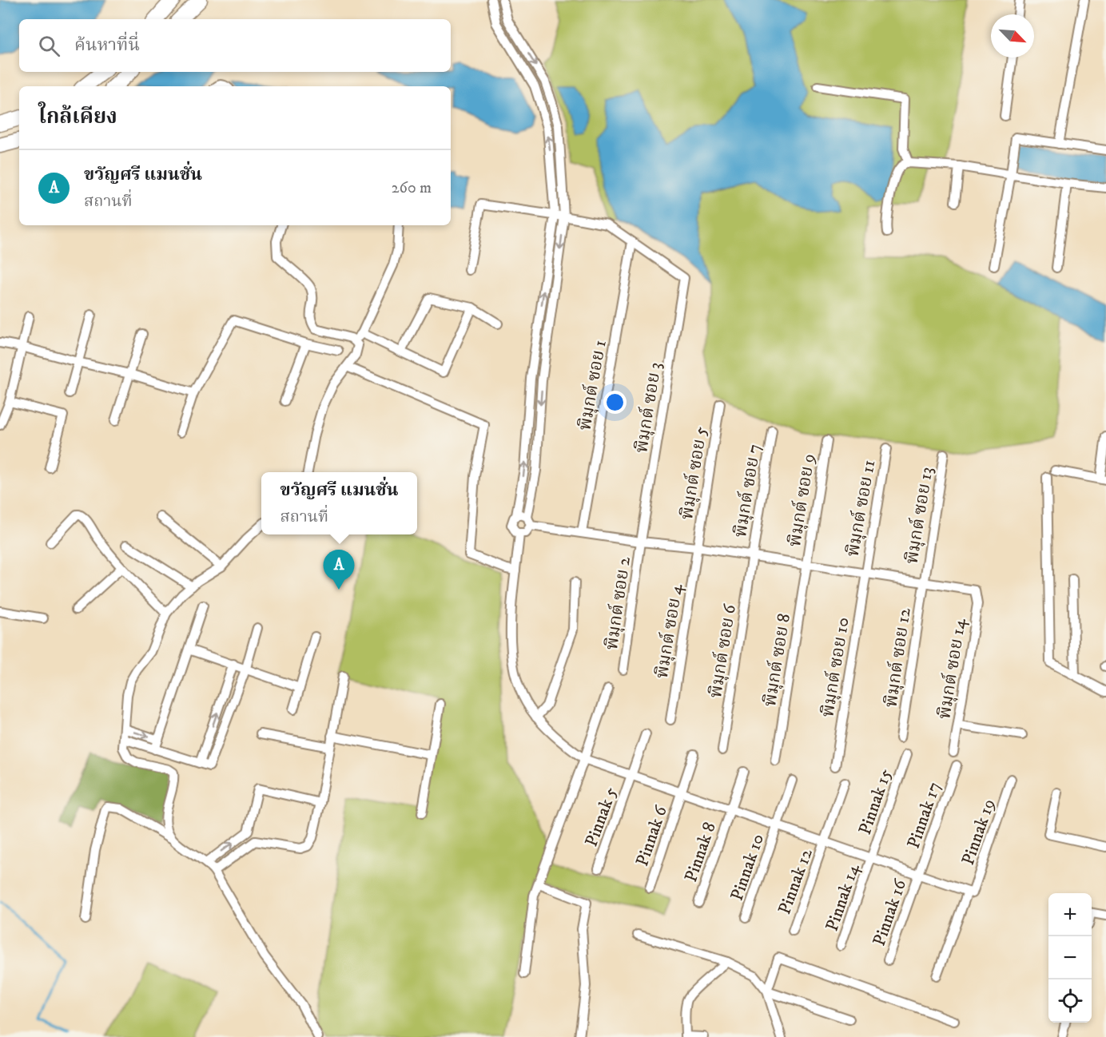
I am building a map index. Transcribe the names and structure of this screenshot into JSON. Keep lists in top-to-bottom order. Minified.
{"streets":{"street":["พิมุกต์ ซอย 1","พิมุกต์ ซอย 3","พิมุกต์ ซอย 5","พิมุกต์ ซอย 7","พิมุกต์ ซอย 9","พิมุกต์ ซอย 11","พิมุกต์ ซอย 13","พิมุกต์ ซอย 2","พิมุกต์ ซอย 4","พิมุกต์ ซอย 6","พิมุกต์ ซอย 12","พิมุกต์ ซอย 8","พิมุกต์ ซอย 10","พิมุกต์ ซอย 14","Pinnak 15","Pinnak 17","Pinnak 5","Pinnak 19","Pinnak 6","Pinnak 8","Pinnak 10","Pinnak 12","Pinnak 14","Pinnak 16"]},"crossings":[["พิมุกต์ ซอย 1","พิมุกต์ ซอย 3"],["พิมุกต์ ซอย 3","พิมุกต์ ซอย 2"],["พิมุกต์ ซอย 5","พิมุกต์ ซอย 4"],["พิมุกต์ ซอย 7","พิมุกต์ ซอย 6"],["พิมุกต์ ซอย 9","พิมุกต์ ซอย 8"],["พิมุกต์ ซอย 11","พิมุกต์ ซอย 10"],["พิมุกต์ ซอย 13","พิมุกต์ ซอย 12"],["พิมุกต์ ซอย 13","พิมุกต์ ซอย 14"],["พิมุกต์ ซอย 12","พิมุกต์ ซอย 14"],["Pinnak 15","Pinnak 14"],["Pinnak 17","Pinnak 16"]],"north":"bottom right","page":{"search":"ค้นหาที่นี่","heading":"ใกล้เคียง","list":[{"mark":"A","name":"ขวัญศรี แมนชั่น","note":"สถานที่","value":"260 m"}],"popup":["ขวัญศรี แมนชั่น","สถานที่"],"pins":"A","map_buttons":["+","−"]}}
